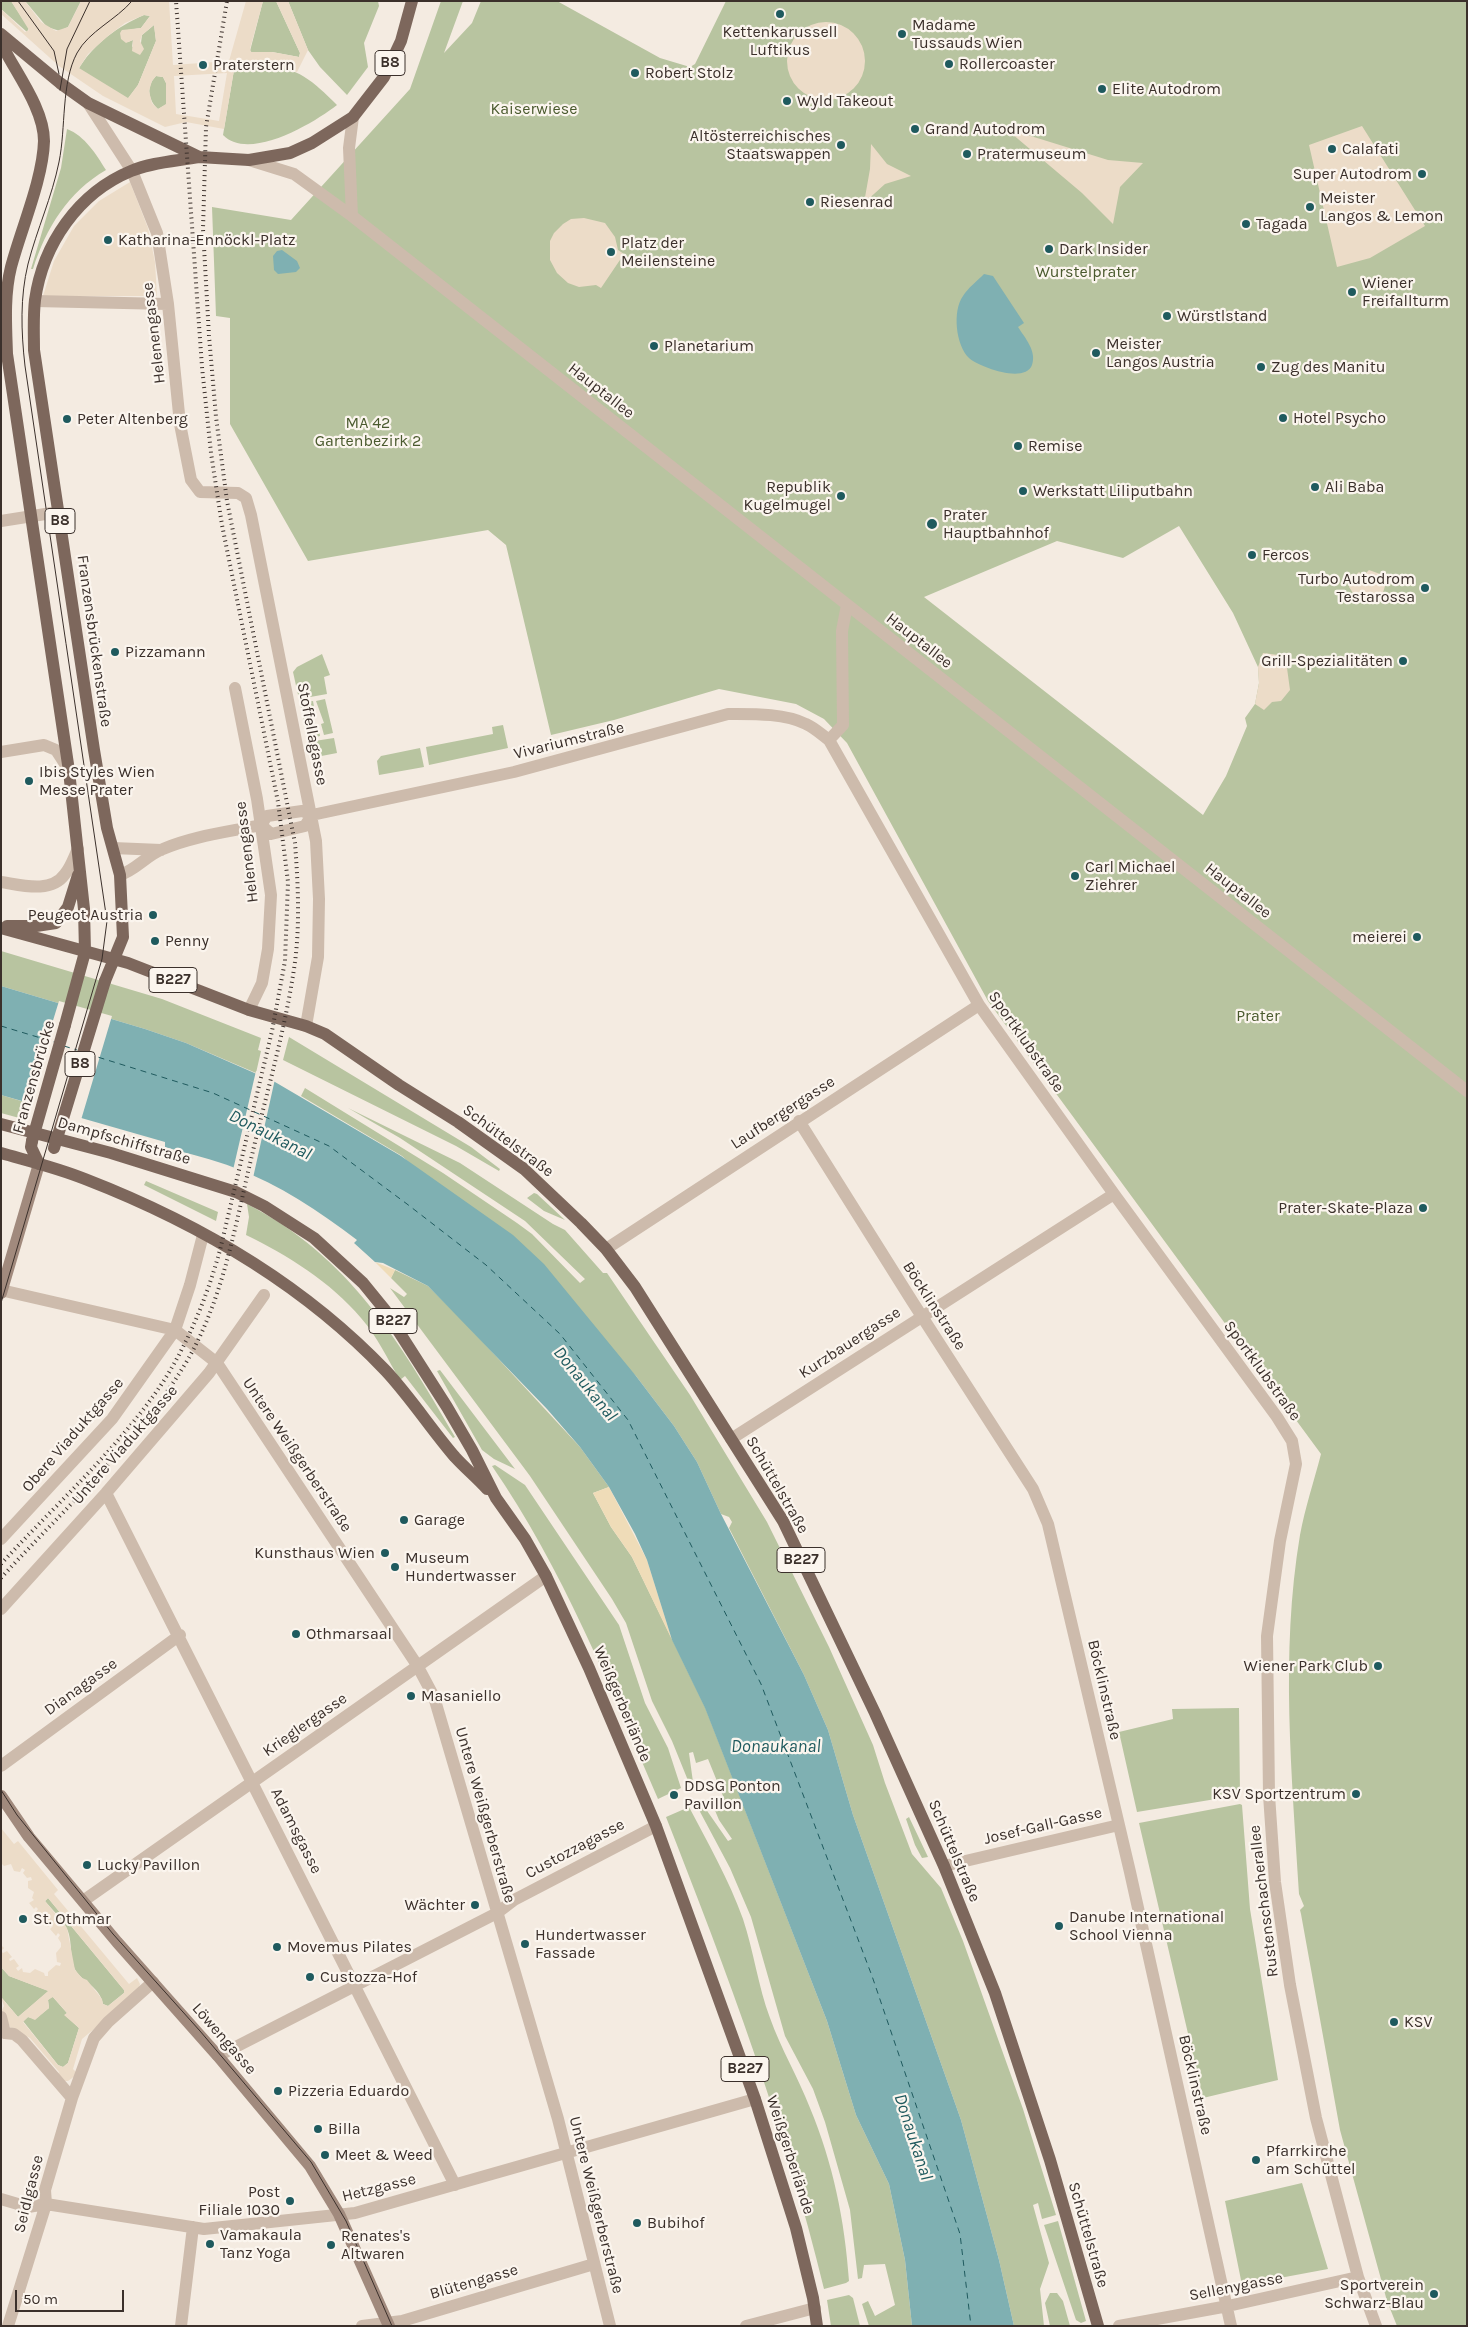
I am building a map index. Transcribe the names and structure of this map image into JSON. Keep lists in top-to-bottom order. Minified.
{"streets":{"main road":["B8","Franzensbrückenstraße","B227","Franzensbrücke","Dampfschiffstraße","Schüttelstraße","Weißgerberlände"],"street":["Helenengasse","Hauptallee","Stoffellagasse","Vivariumstraße","Sportklubstraße","Laufbergergasse","Böcklinstraße","Kurzbauergasse","Obere Viaduktgasse","Untere Viaduktgasse","Untere Weißgerberstraße","Dianagasse","Krieglergasse","Josef-Gall-Gasse","Adamsgasse","Custozzagasse","Rustenschacherallee","Löwengasse","Hetzgasse","Seidlgasse","Blütengasse","Sellenygasse"]},"crossings":[["B8","Hauptallee"],["B8","Franzensbrückenstraße"],["B8","B227"],["B8","Franzensbrücke"],["B8","Schüttelstraße"],["Helenengasse","Franzensbrückenstraße"],["Helenengasse","Stoffellagasse"],["Helenengasse","Vivariumstraße"],["Helenengasse","Schüttelstraße"],["Franzensbrückenstraße","Vivariumstraße"],["Franzensbrückenstraße","B227"],["Franzensbrückenstraße","Franzensbrücke"],["Franzensbrückenstraße","Schüttelstraße"],["Stoffellagasse","Vivariumstraße"],["Stoffellagasse","Schüttelstraße"],["Vivariumstraße","Sportklubstraße"],["B227","Franzensbrücke"],["B227","Schüttelstraße"],["B227","Obere Viaduktgasse"],["B227","Weißgerberlände"],["Sportklubstraße","Laufbergergasse"],["Sportklubstraße","Kurzbauergasse"],["Sportklubstraße","Rustenschacherallee"],["Franzensbrücke","Schüttelstraße"],["Laufbergergasse","Schüttelstraße"],["Laufbergergasse","Böcklinstraße"],["Dampfschiffstraße","Weißgerberlände"],["Schüttelstraße","Kurzbauergasse"],["Schüttelstraße","Josef-Gall-Gasse"],["Böcklinstraße","Kurzbauergasse"],["Böcklinstraße","Josef-Gall-Gasse"],["Böcklinstraße","Sellenygasse"],["Obere Viaduktgasse","Untere Weißgerberstraße"],["Untere Viaduktgasse","Untere Weißgerberstraße"],["Untere Viaduktgasse","Adamsgasse"],["Untere Weißgerberstraße","Krieglergasse"],["Untere Weißgerberstraße","Custozzagasse"],["Untere Weißgerberstraße","Hetzgasse"],["Untere Weißgerberstraße","Blütengasse"],["Dianagasse","Adamsgasse"],["Weißgerberlände","Krieglergasse"],["Weißgerberlände","Custozzagasse"],["Weißgerberlände","Hetzgasse"],["Krieglergasse","Adamsgasse"],["Krieglergasse","Löwengasse"],["Adamsgasse","Custozzagasse"],["Adamsgasse","Hetzgasse"],["Custozzagasse","Löwengasse"],["Rustenschacherallee","Sellenygasse"],["Löwengasse","Hetzgasse"],["Löwengasse","Seidlgasse"],["Löwengasse","Blütengasse"],["Hetzgasse","Seidlgasse"]],"water":["Donaukanal"],"parks":["Kaiserwiese","Wurstelprater","MA 42 Gartenbezirk 2","Prater"],"places":["Kettenkarussell Luftikus","Madame Tussauds Wien","Rollercoaster","Praterstern","Robert Stolz","Elite Autodrom","Wyld Takeout","Grand Autodrom","Altösterreichisches Staatswappen","Calafati","Pratermuseum","Super Autodrom","Riesenrad","Meister Langos & Lemon","Tagada","Katharina-Ennöckl-Platz","Dark Insider","Platz der Meilensteine","Wiener Freifallturm","Würstlstand","Planetarium","Meister Langos Austria","Zug des Manitu","Hotel Psycho","Peter Altenberg","Remise","Ali Baba","Werkstatt Liliputbahn","Republik Kugelmugel","Prater Hauptbahnhof","Fercos","Turbo Autodrom Testarossa","Pizzamann","Grill-Spezialitäten","Ibis Styles Wien Messe Prater","Carl Michael Ziehrer","Peugeot Austria","meierei","Penny","Prater-Skate-Plaza","Garage","Kunsthaus Wien","Museum Hundertwasser","Othmarsaal","Wiener Park Club","Masaniello","KSV Sportzentrum","DDSG Ponton Pavillon","Lucky Pavillon","Wächter","St. Othmar","Danube International School Vienna","Hundertwasser Fassade","Movemus Pilates","Custozza-Hof","KSV","Pizzeria Eduardo","Billa","Meet & Weed","Pfarrkirche am Schüttel","Post Filiale 1030","Bubihof","Vamakaula Tanz Yoga","Renates's Altwaren","Sportverein Schwarz-Blau"],"scale_bar":"50 m"}
